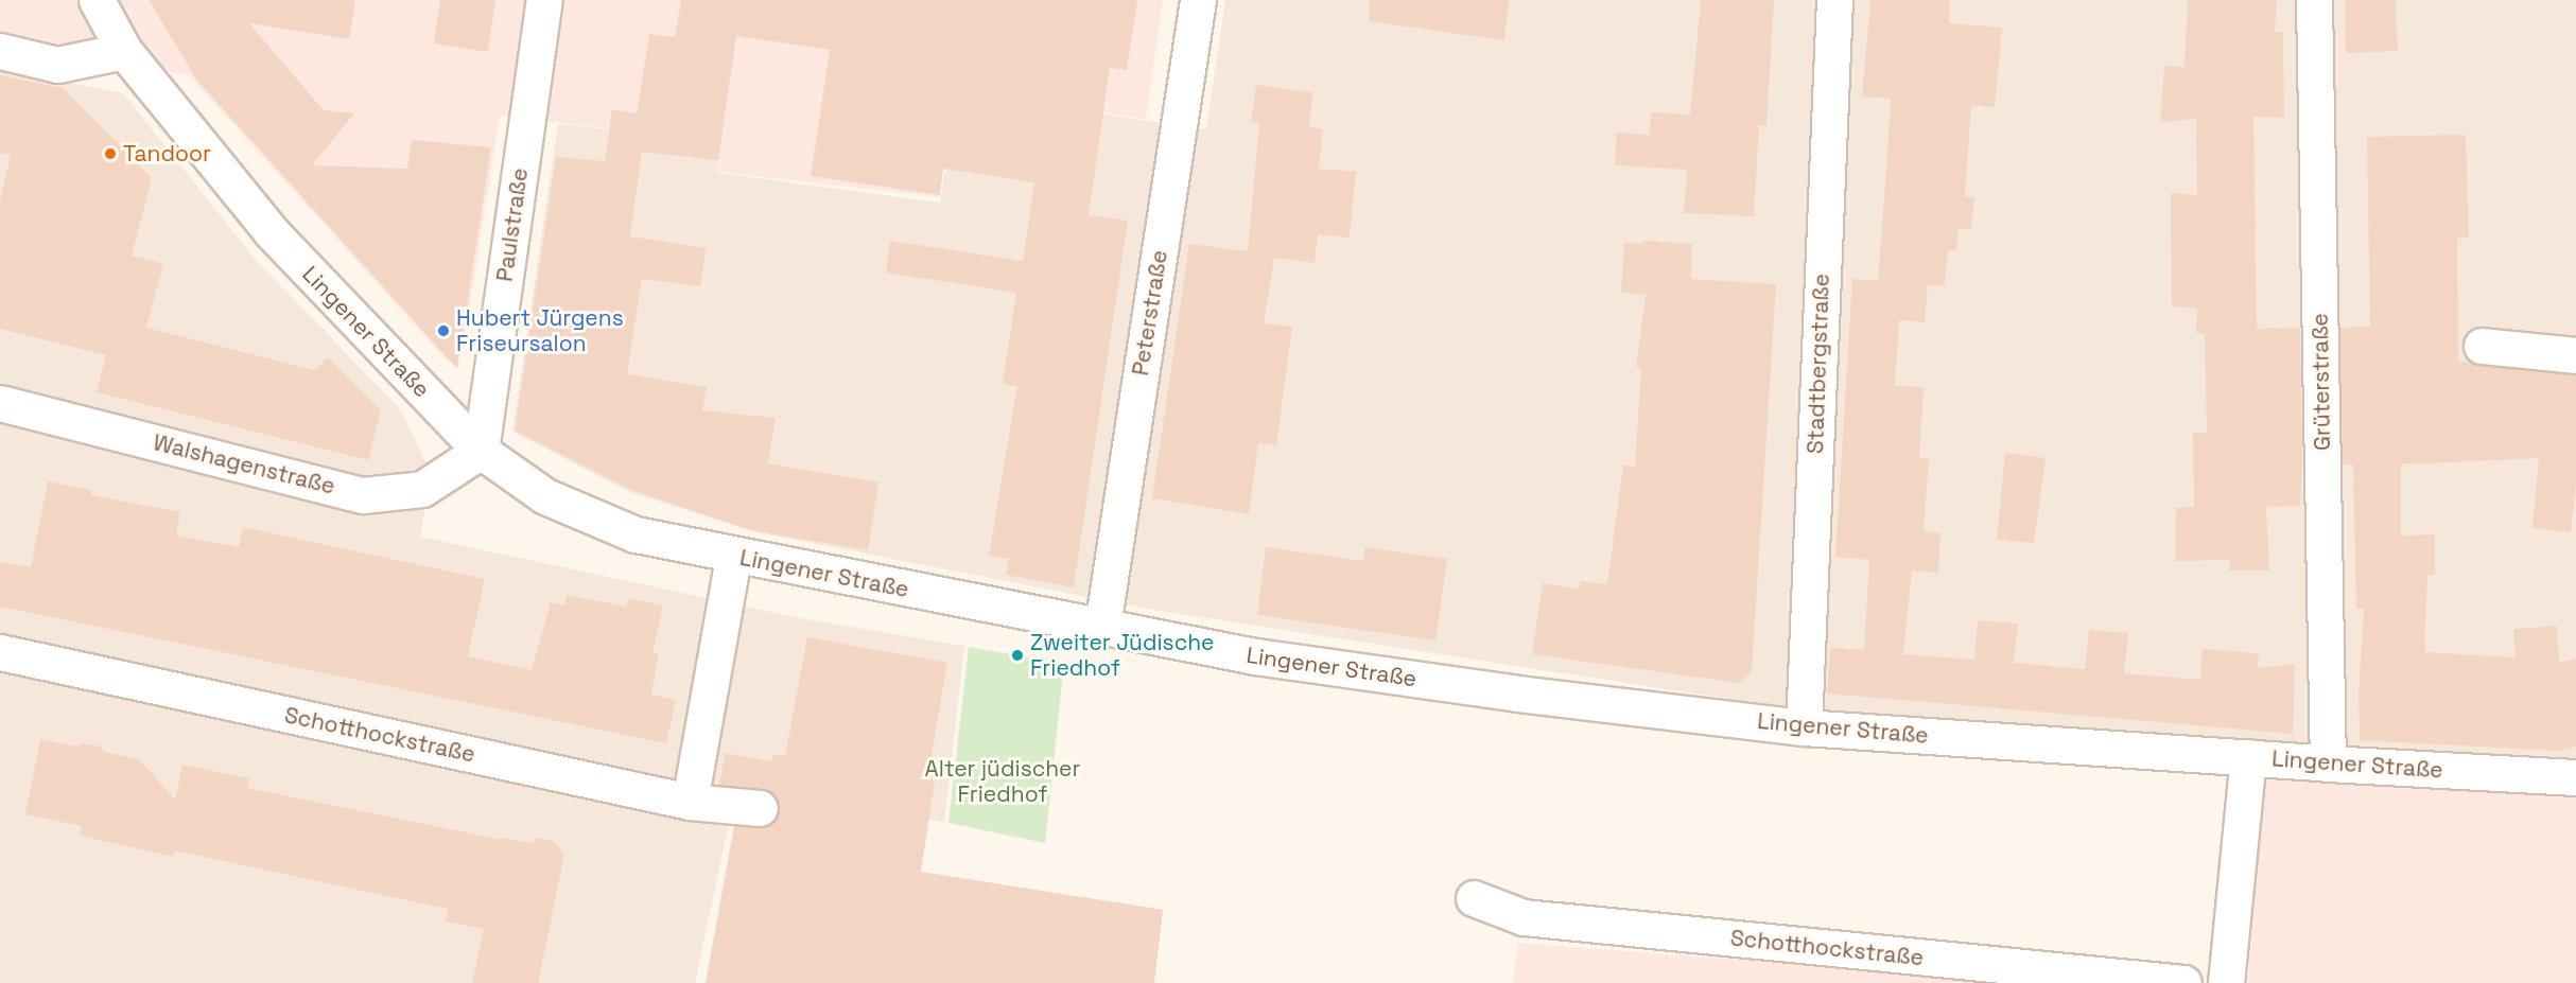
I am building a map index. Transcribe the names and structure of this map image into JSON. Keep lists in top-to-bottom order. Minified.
{"streets":{"street":["Paulstraße","Peterstraße","Lingener Straße","Stadtbergstraße","Grüterstraße","Walshagenstraße","Schotthockstraße"]},"crossings":[["Paulstraße","Lingener Straße"],["Paulstraße","Walshagenstraße"],["Peterstraße","Lingener Straße"],["Lingener Straße","Stadtbergstraße"],["Lingener Straße","Grüterstraße"],["Lingener Straße","Walshagenstraße"]],"parks":["Alter jüdischer Friedhof"],"places":["Tandoor","Hubert Jürgens Friseursalon","Zweiter Jüdische Friedhof"]}
